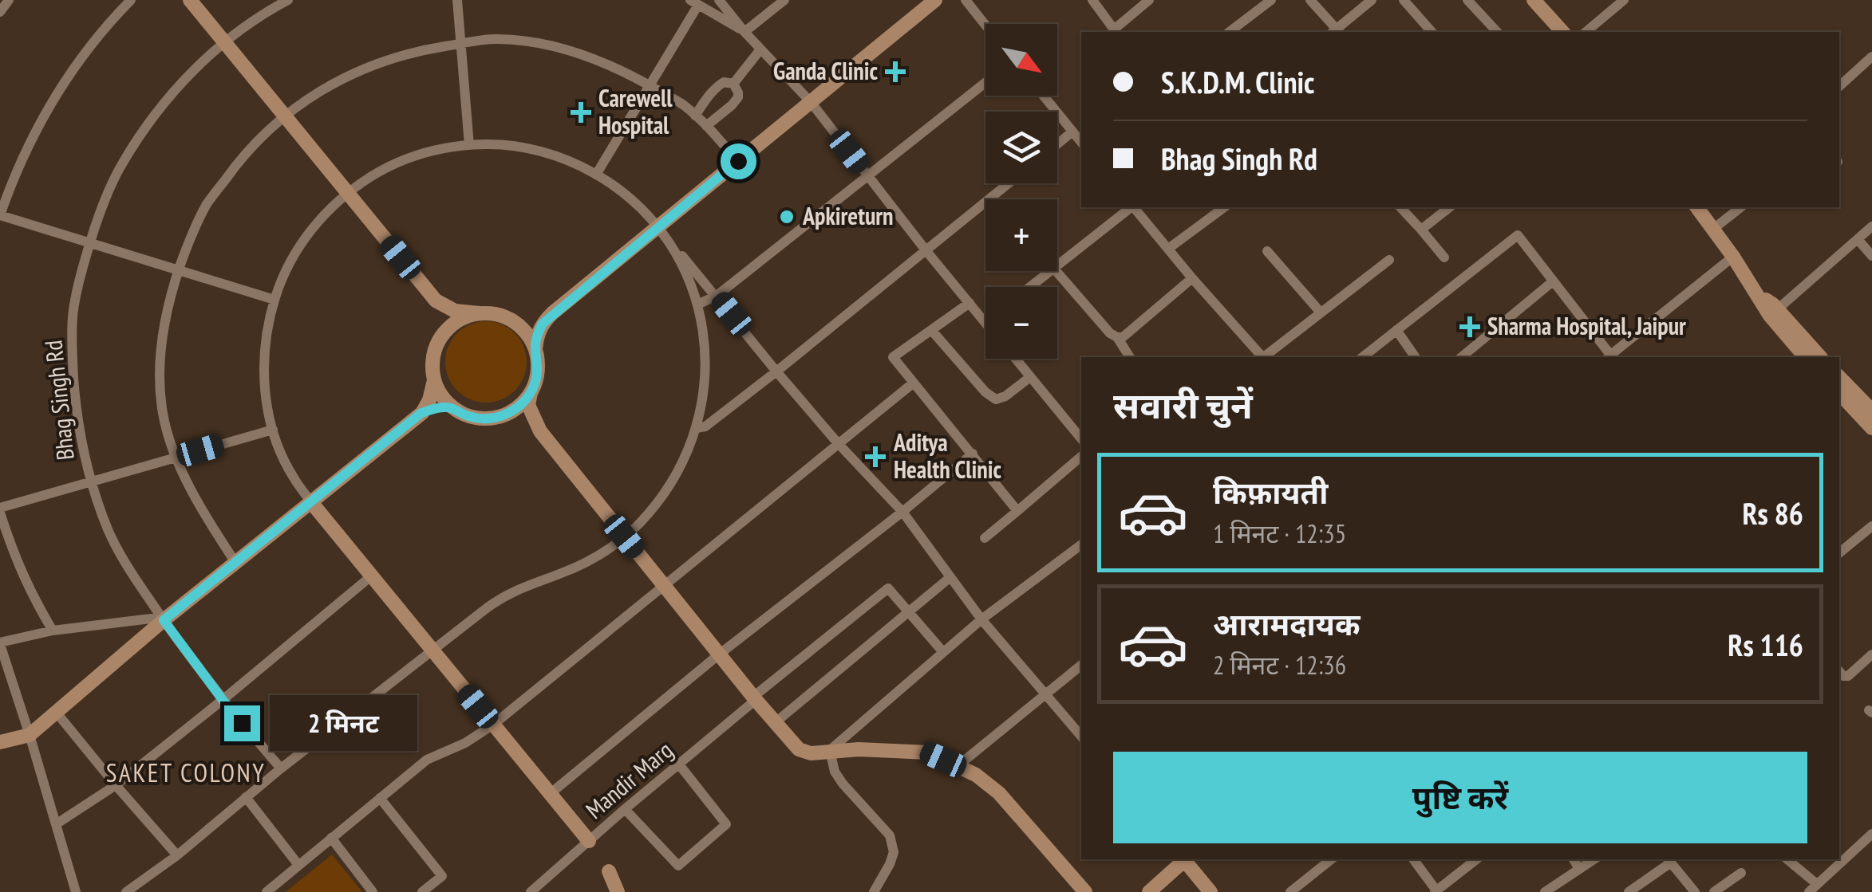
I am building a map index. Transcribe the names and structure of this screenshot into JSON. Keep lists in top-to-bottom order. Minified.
{"streets":{"street":["Bhag Singh Rd","Mandir Marg"]},"districts":["SAKET COLONY"],"places":{"health":["Ganda Clinic","Carewell Hospital","Sharma Hospital, Jaipur","Aditya Health Clinic"],"other":["Apkireturn"]},"north":"bottom right","page":{"map_buttons":["+","−"],"banner":["S.K.D.M. Clinic","Bhag Singh Rd"],"heading":"सवारी चुनें","list":[{"name":"किफ़ायती","note":"1 मिनट · 12:35","value":"Rs 86"},{"name":"आरामदायक","note":"2 मिनट · 12:36","value":"Rs 116"}],"bubble":"2 मिनट","buttons":"पुष्टि करें"}}
